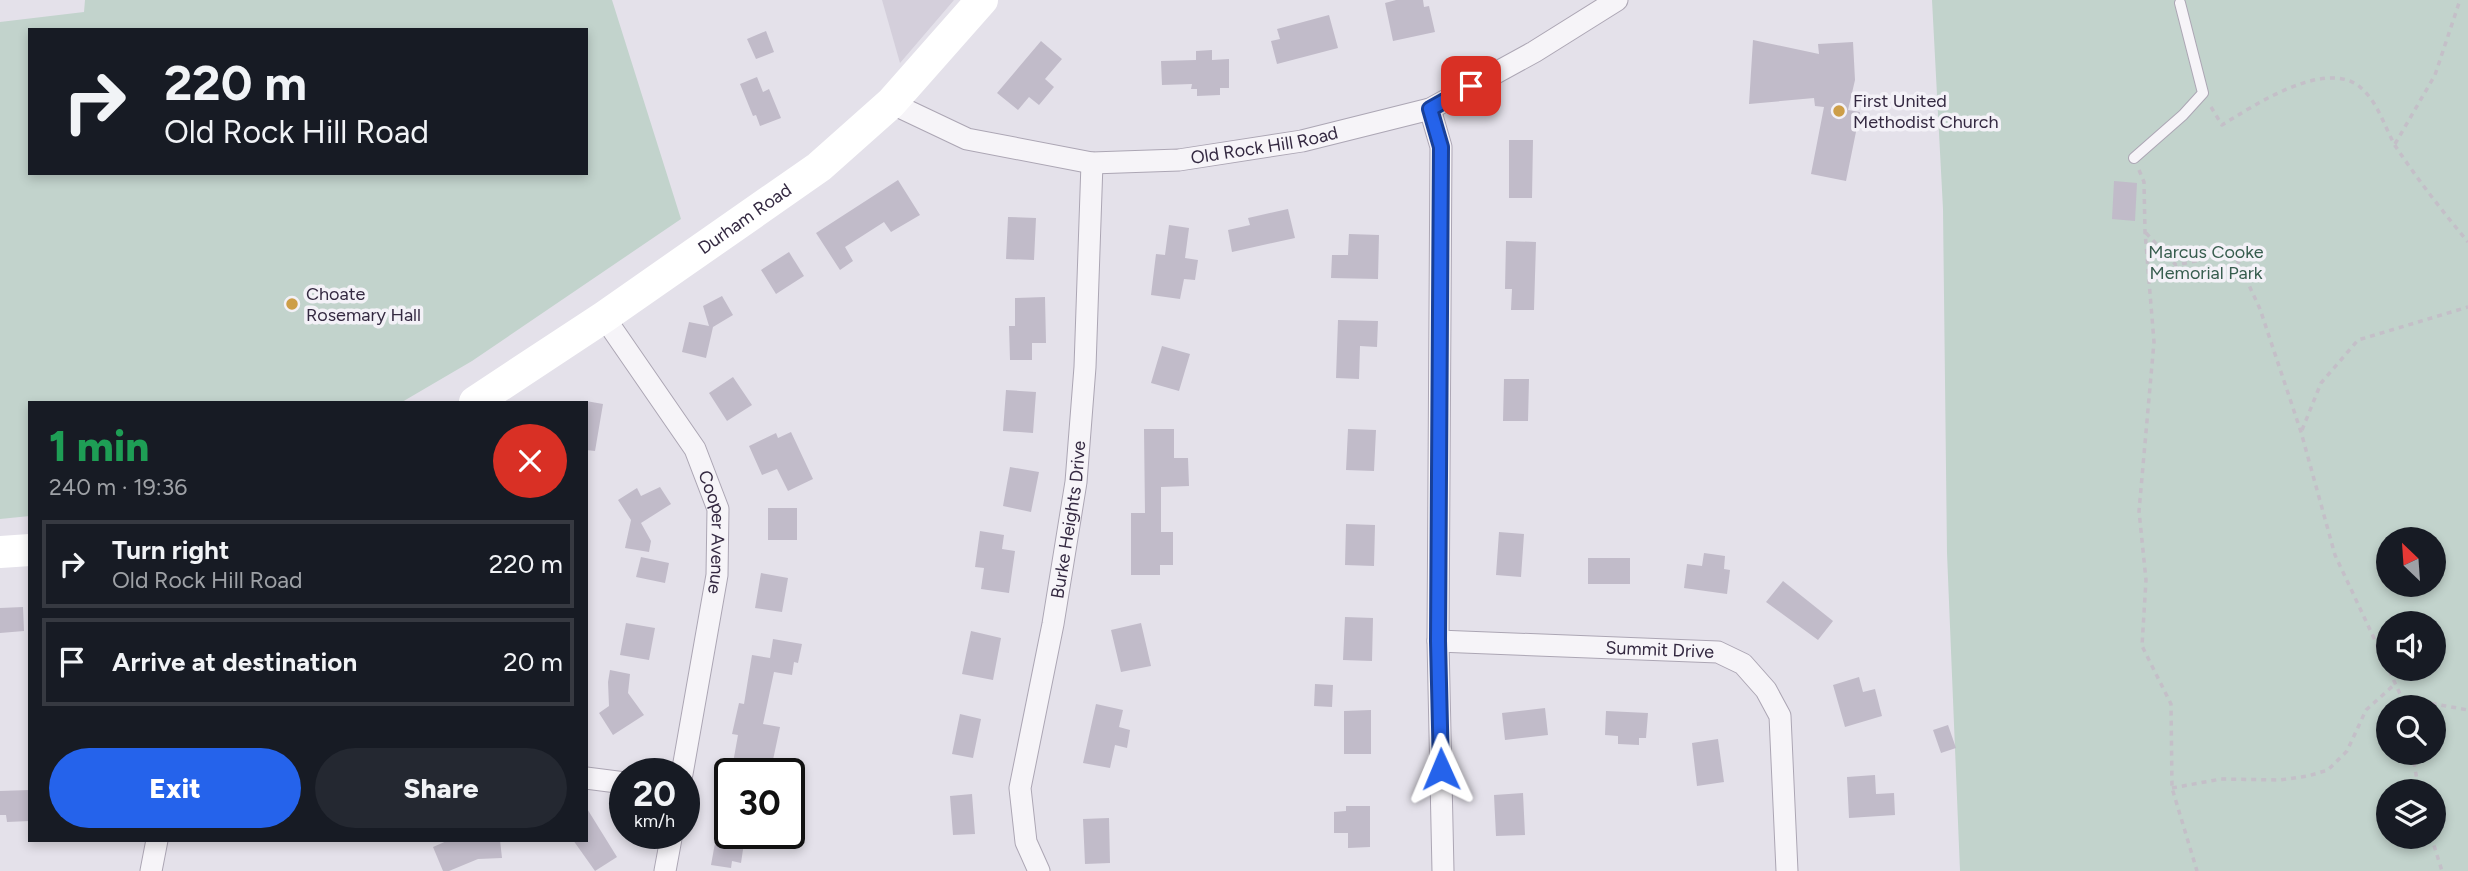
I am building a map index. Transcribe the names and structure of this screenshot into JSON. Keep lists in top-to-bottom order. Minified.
{"streets":{"main road":["Durham Road"],"street":["Old Rock Hill Road","Burke Heights Drive","Cooper Avenue","Summit Drive"]},"crossings":[["Old Rock Hill Road","Durham Road"],["Old Rock Hill Road","Burke Heights Drive"],["Durham Road","Cooper Avenue"]],"parks":["Marcus Cooke Memorial Park"],"places":["First United Methodist Church","Choate Rosemary Hall"],"north":"top left","page":{"turn":["220 m","Old Rock Hill Road"],"heading":["1 min","240 m · 19:36"],"list":[{"name":"Turn right","note":"Old Rock Hill Road","value":"220 m"},{"name":"Arrive at destination","value":"20 m"}],"buttons":["Exit","Share"],"speed":"20 km/h","limit":"30"}}
